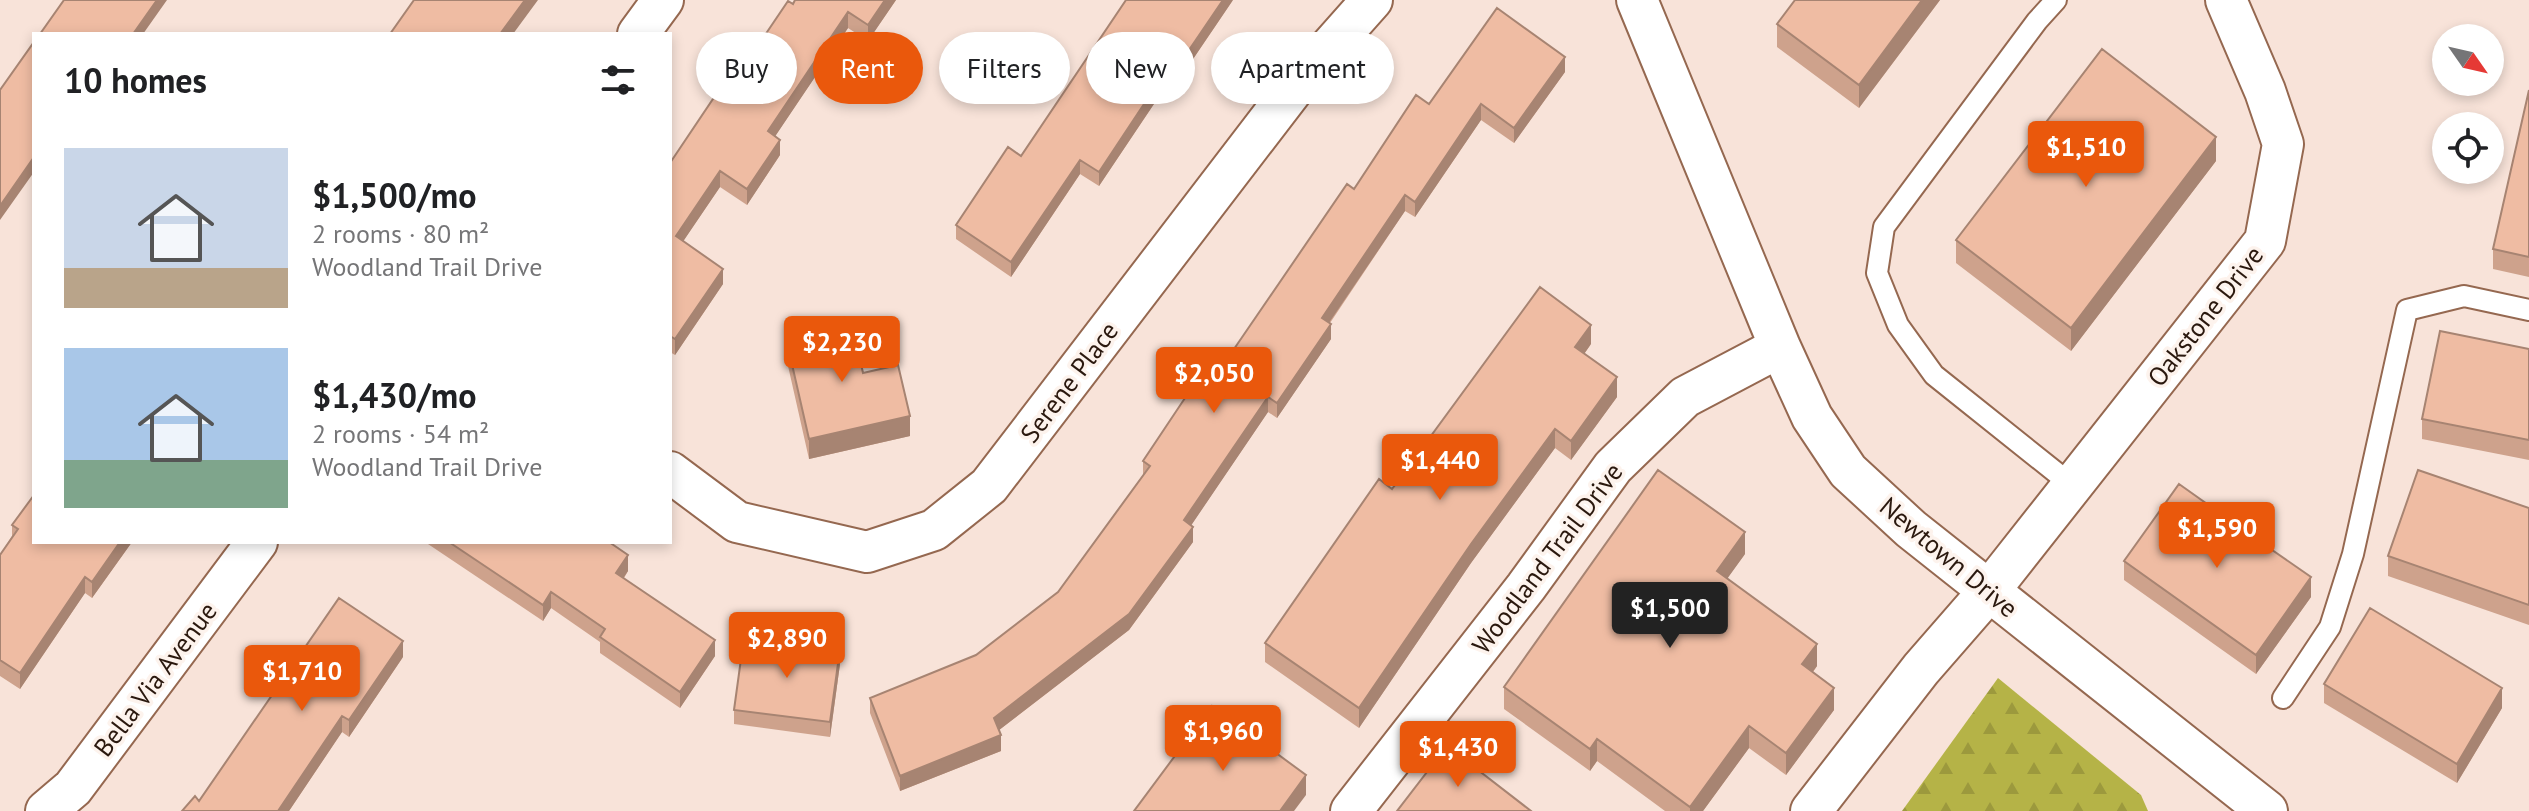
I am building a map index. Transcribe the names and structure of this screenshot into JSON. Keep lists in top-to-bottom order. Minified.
{"streets":{"street":["Oakstone Drive","Serene Place","Newtown Drive","Woodland Trail Drive","Bella Via Avenue"]},"crossings":[["Oakstone Drive","Newtown Drive"],["Newtown Drive","Woodland Trail Drive"]],"north":"bottom right","page":{"chip":["Buy","Rent","Filters","New","Apartment"],"heading":"10 homes","price":["$1,510","$2,230","$2,050","$1,440","$1,590","$1,500","$2,890","$1,710","$1,960","$1,430"],"list":[{"name":"$1,500/mo","note":"2 rooms · 80 m² · Woodland Trail Drive"},{"name":"$1,430/mo","note":"2 rooms · 54 m² · Woodland Trail Drive"}]}}
